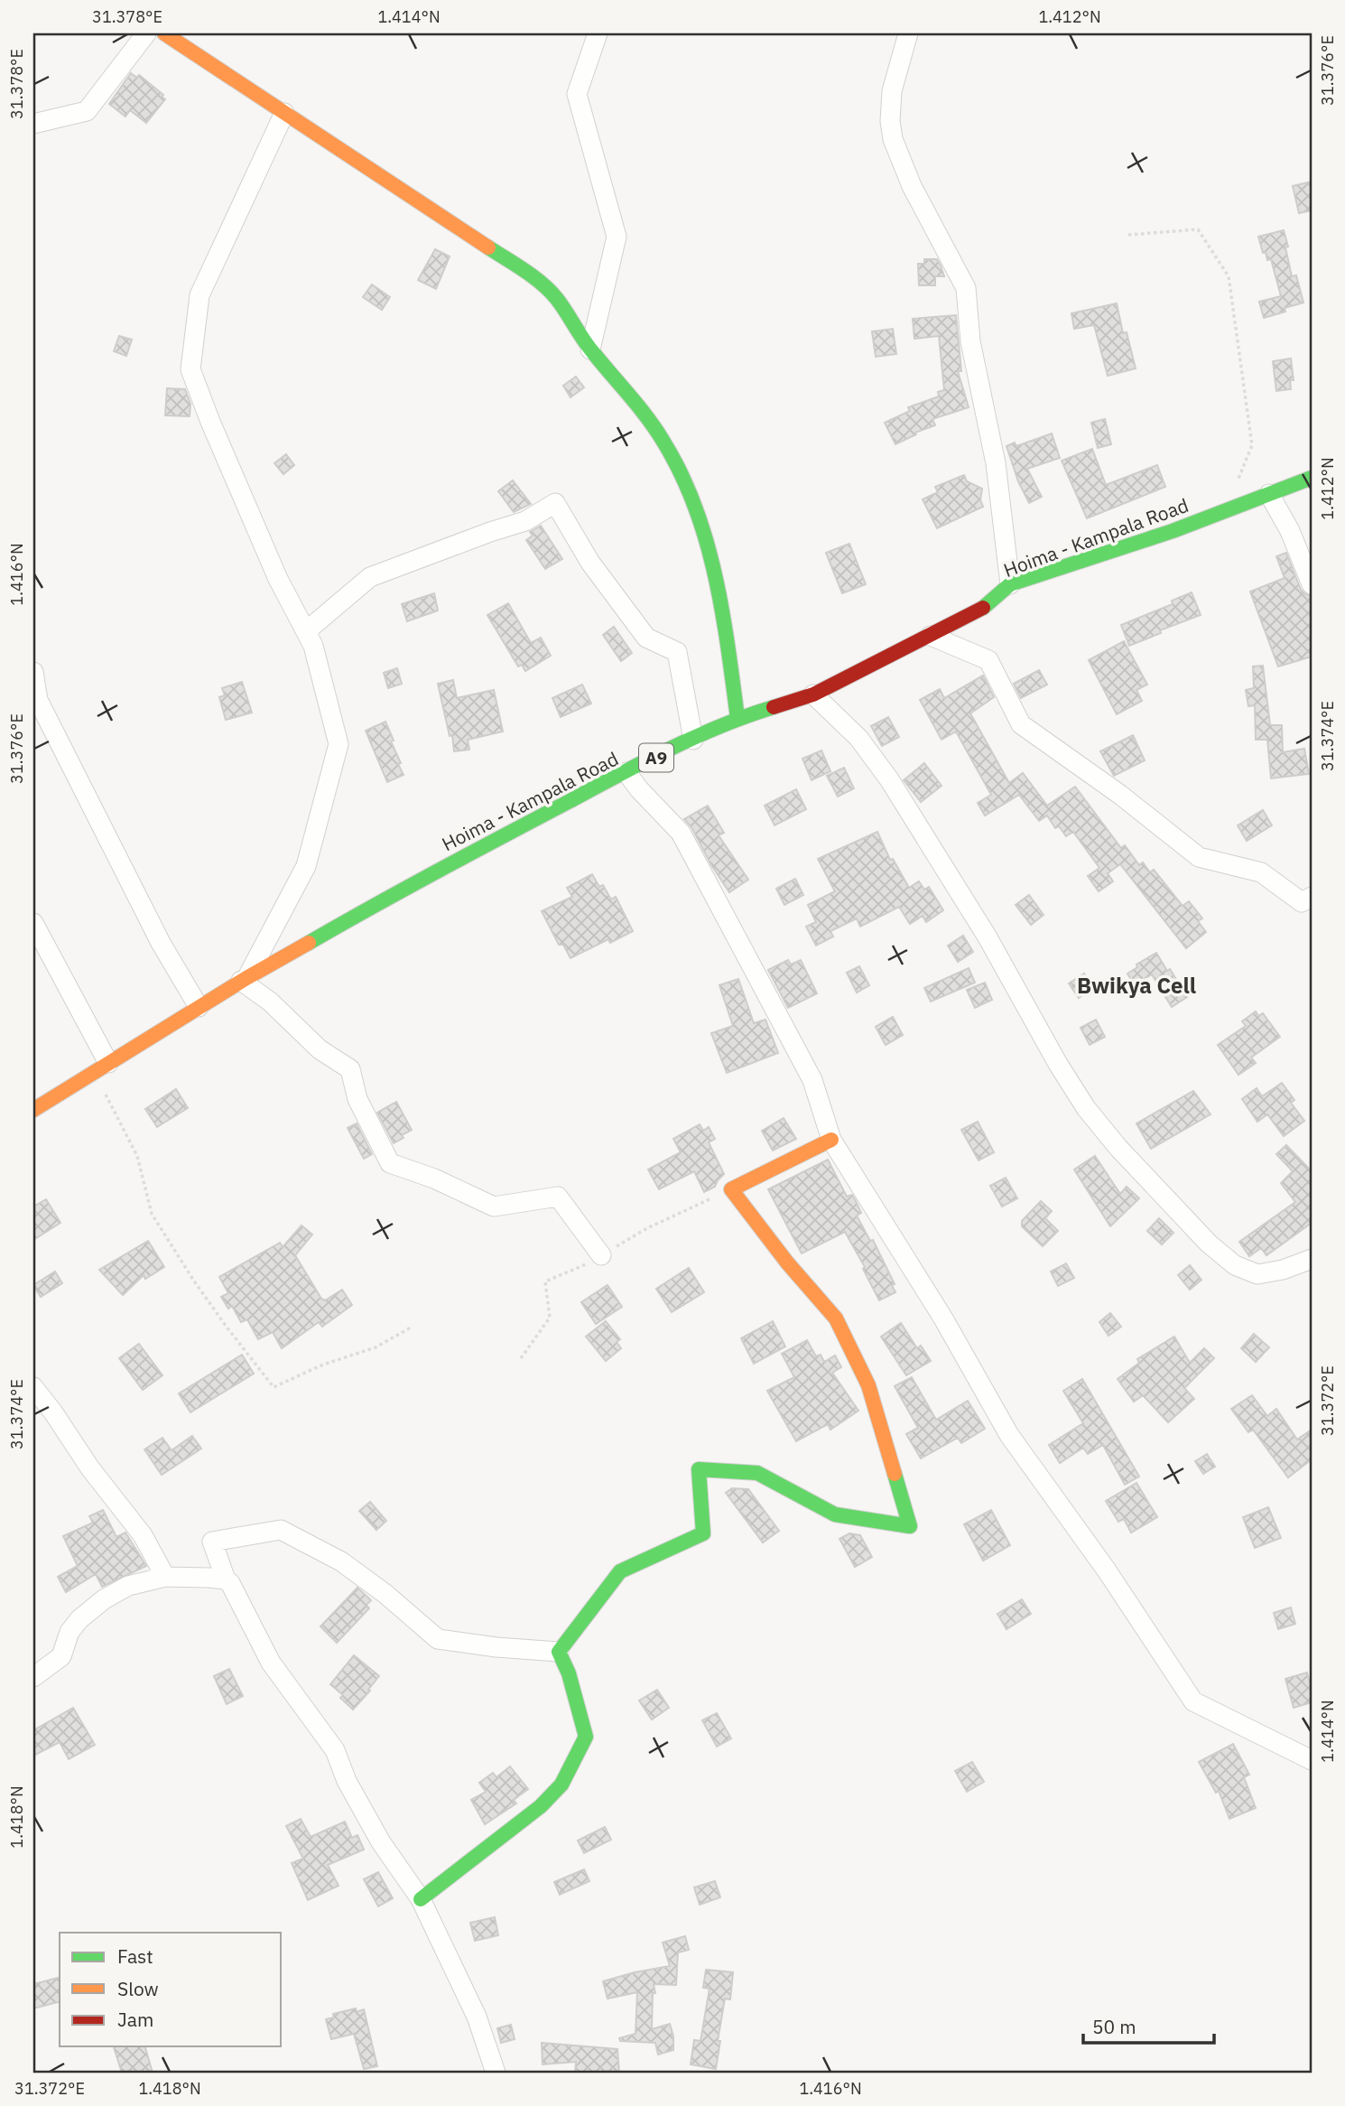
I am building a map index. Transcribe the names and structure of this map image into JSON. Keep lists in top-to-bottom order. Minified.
{"streets":{"street":["Hoima - Kampala Road","A9"]},"districts":["Bwikya Cell"],"legend":["Fast","Slow","Jam"],"scale_bar":"50 m","coordinates":["31.378°E","1.414°N","1.412°N","31.376°E","1.416°N","31.374°E","31.372°E","1.418°N"]}
